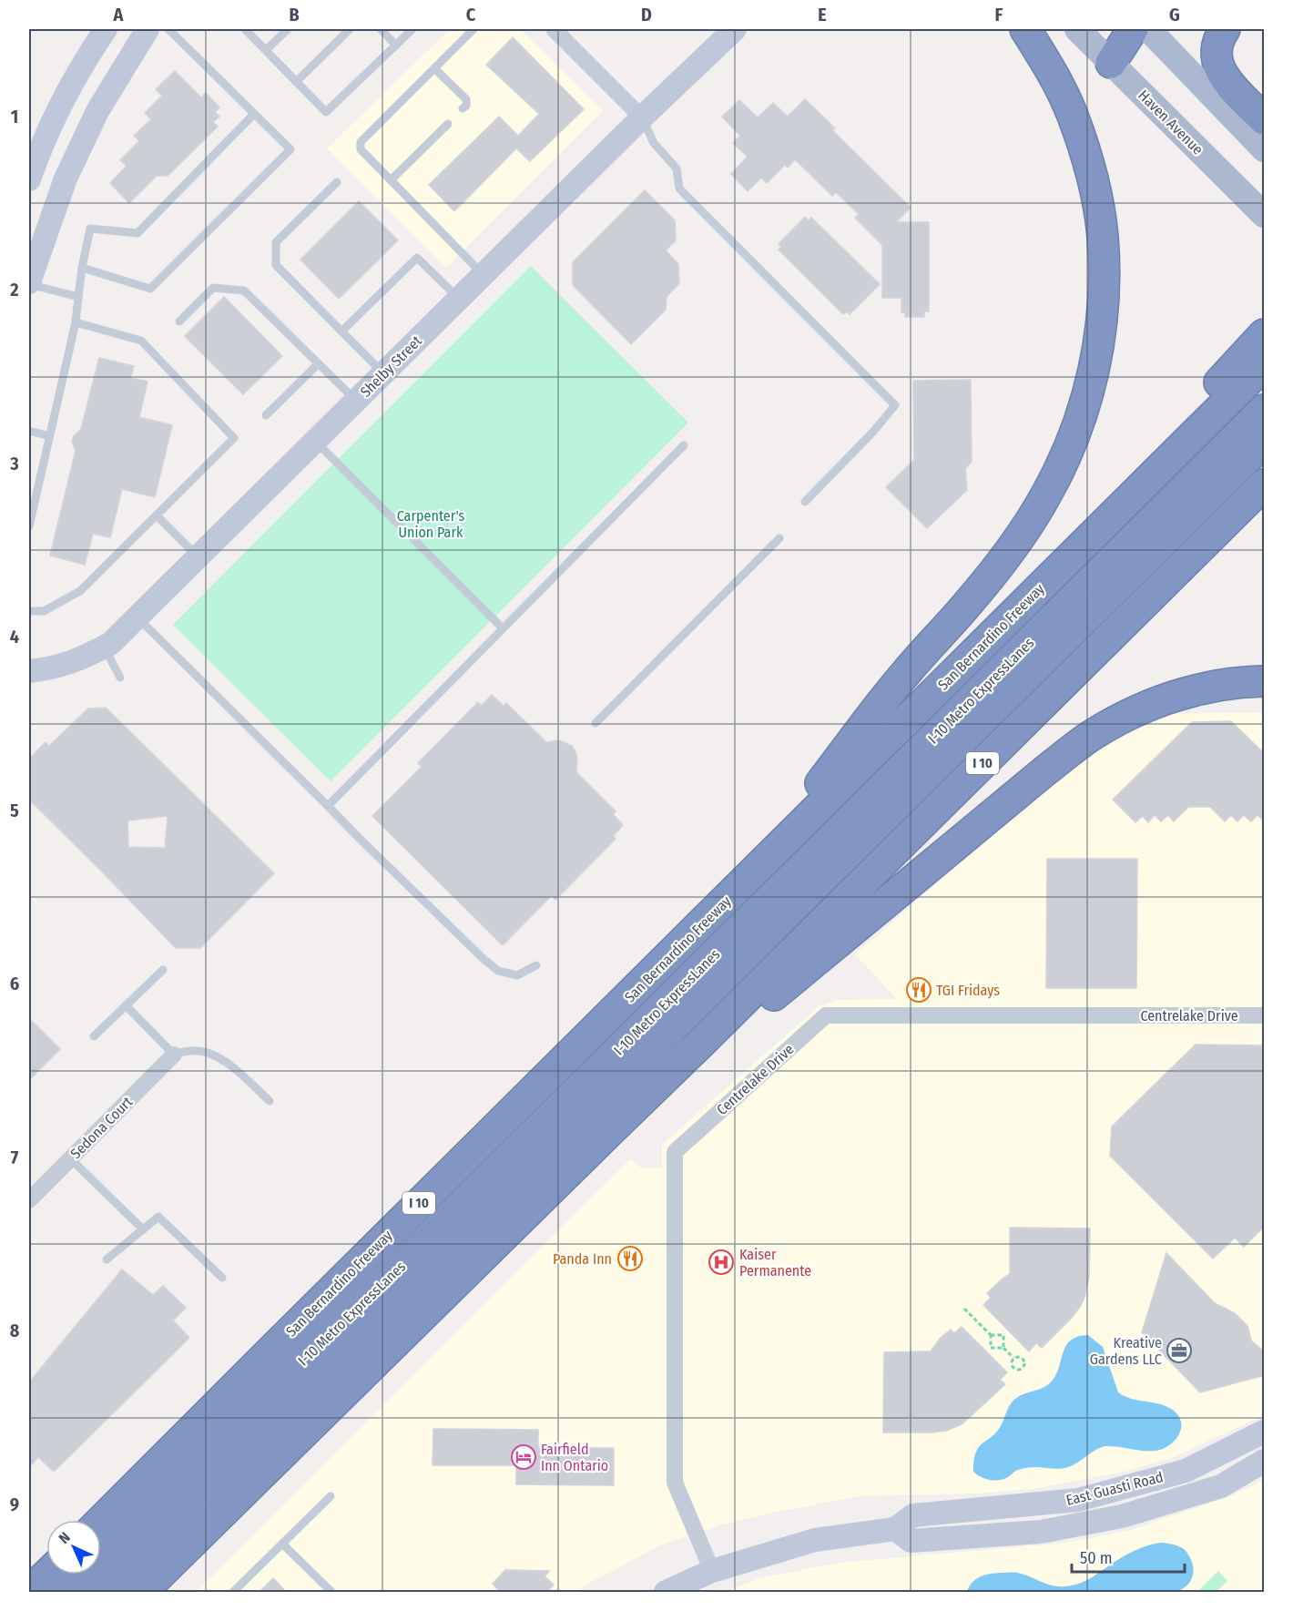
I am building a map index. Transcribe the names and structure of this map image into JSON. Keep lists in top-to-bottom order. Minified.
{"streets":{"highway":["San Bernardino Freeway","I-10 Metro ExpressLanes","I 10"],"main road":["Haven Avenue","Shelby Street","East Guasti Road"],"street":["Centrelake Drive","Sedona Court"]},"crossings":[["Centrelake Drive","East Guasti Road"]],"parks":["Carpenter's Union Park"],"places":{"restaurant":["TGI Fridays","Panda Inn"],"hospital":["Kaiser Permanente"],"office":["Kreative Gardens LLC"],"hotel":["Fairfield Inn Ontario"]},"scale_bar":"50 m","north":"top left","grid":{"columns":["A","B","C","D","E","F","G"],"rows":["1","2","3","4","5","6","7","8","9"]}}
